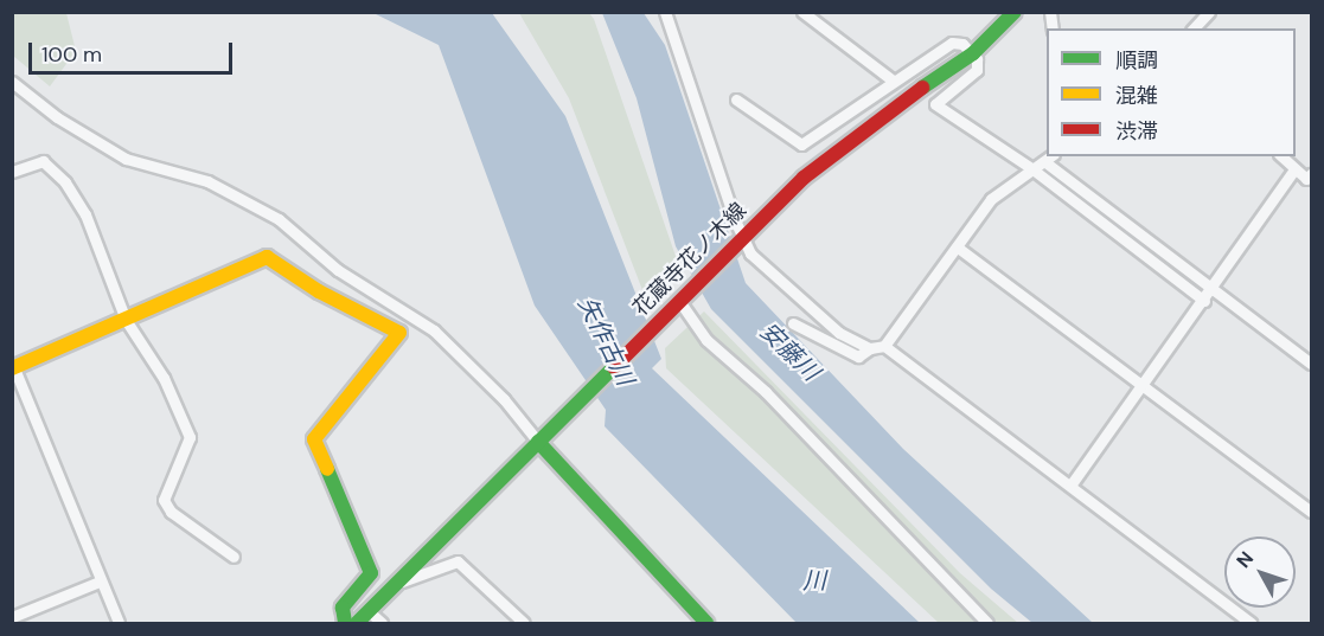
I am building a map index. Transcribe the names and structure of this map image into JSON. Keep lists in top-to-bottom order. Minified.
{"streets":{"street":["花蔵寺花ノ木線"]},"water":["矢作古川","安藤川","川"],"legend":["順調","混雑","渋滞"],"scale_bar":"100 m","north":"top left"}
